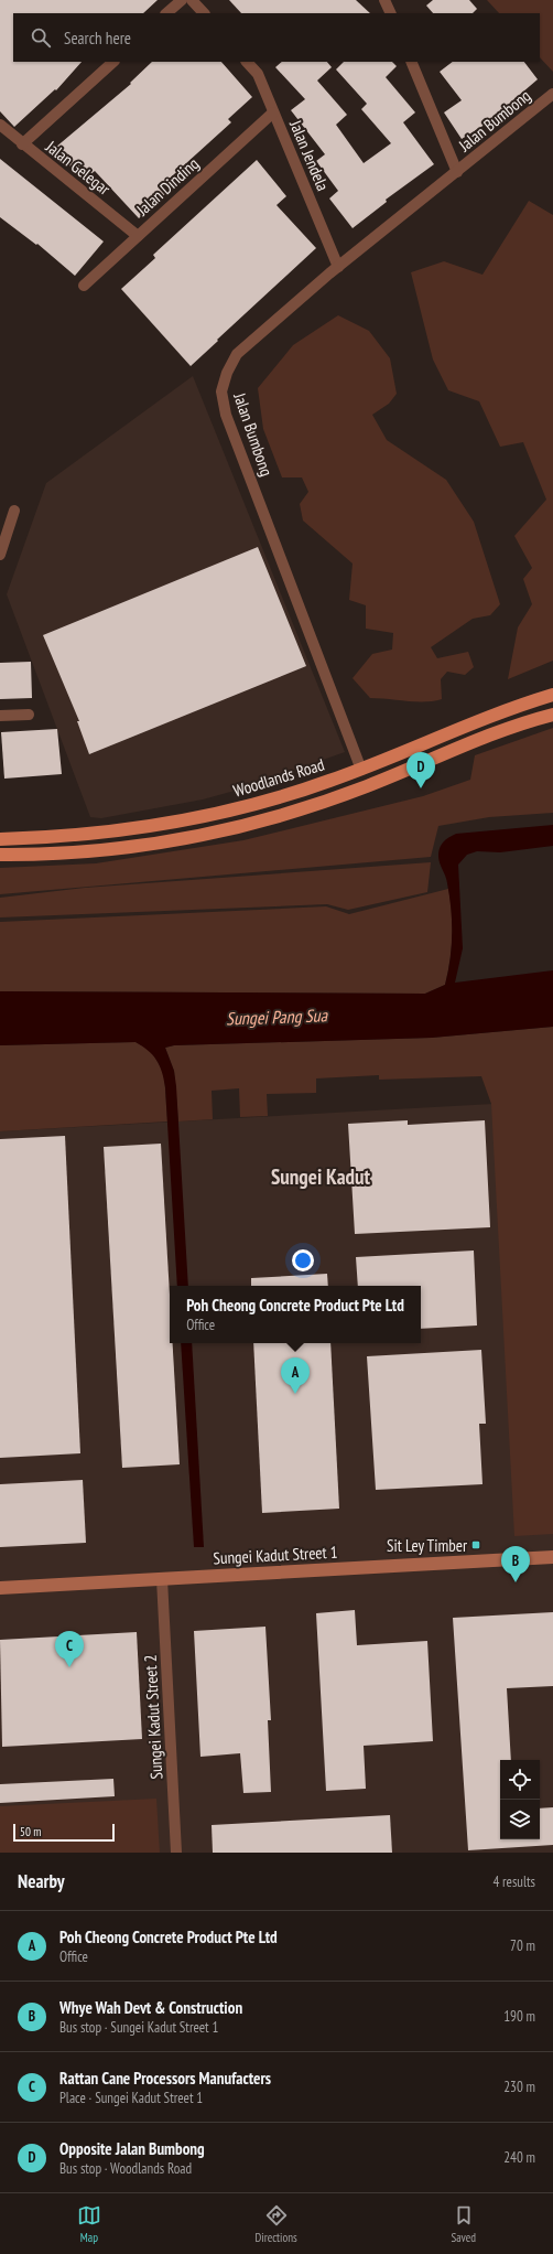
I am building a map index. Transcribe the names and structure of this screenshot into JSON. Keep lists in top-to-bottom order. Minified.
{"streets":{"main road":["Woodlands Road"],"street":["Jalan Bumbong","Jalan Jendela","Jalan Gelegar","Jalan Dinding","Sungei Kadut Street 1","Sungei Kadut Street 2"]},"crossings":[["Jalan Bumbong","Jalan Jendela"],["Jalan Bumbong","Woodlands Road"],["Jalan Jendela","Jalan Dinding"],["Jalan Gelegar","Jalan Dinding"],["Sungei Kadut Street 1","Sungei Kadut Street 2"]],"districts":["Sungei Kadut"],"water":["Sungei Pang Sua"],"places":{"transit":["Sit Ley Timber"]},"scale_bar":"50 m","page":{"search":"Search here","pins":["D","A","B","C"],"popup":["Poh Cheong Concrete Product Pte Ltd","Office"],"scale":"50 m","heading":["Nearby","4 results"],"list":[{"mark":"A","name":"Poh Cheong Concrete Product Pte Ltd","note":"Office","value":"70 m"},{"mark":"B","name":"Whye Wah Devt & Construction","note":"Bus stop · Sungei Kadut Street 1","value":"190 m"},{"mark":"C","name":"Rattan Cane Processors Manufacters","note":"Place · Sungei Kadut Street 1","value":"230 m"},{"mark":"D","name":"Opposite Jalan Bumbong","note":"Bus stop · Woodlands Road","value":"240 m"}],"nav":["Map","Directions","Saved"]}}
